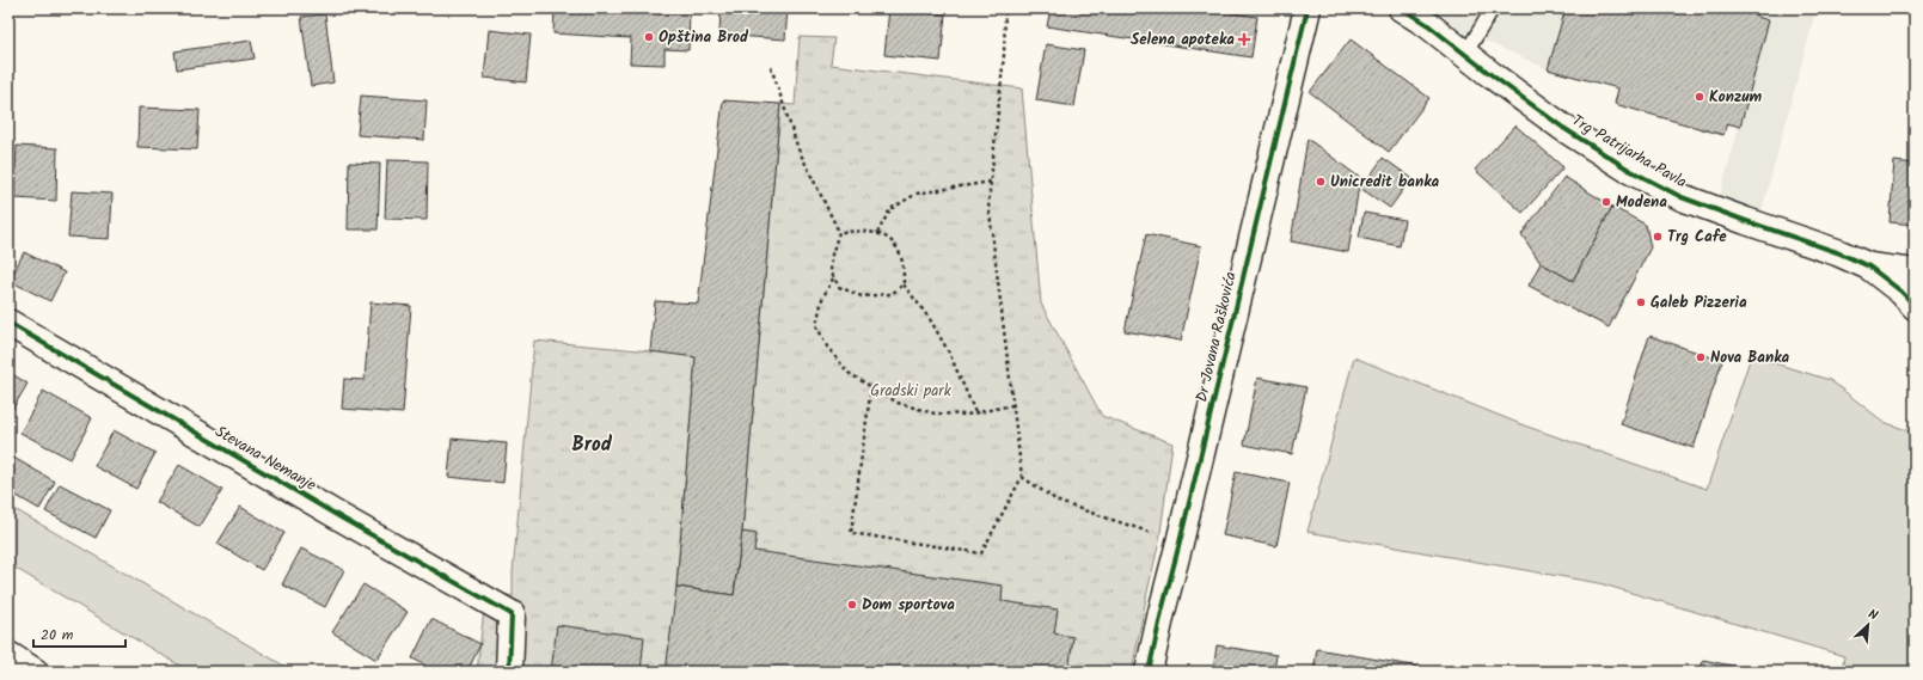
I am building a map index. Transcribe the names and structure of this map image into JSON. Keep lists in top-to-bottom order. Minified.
{"streets":{"street":["Trg Patrijarha Pavla","Dr Jovana Raškovića","Stevana Nemanje"]},"districts":["Brod"],"parks":["Gradski park"],"places":{"other":["Opština Brod","Konzum","Unicredit banka","Modena","Trg Cafe","Galeb Pizzeria","Nova Banka","Dom sportova"],"health":["Selena apoteka"]},"scale_bar":"20 m","north":"top right"}
